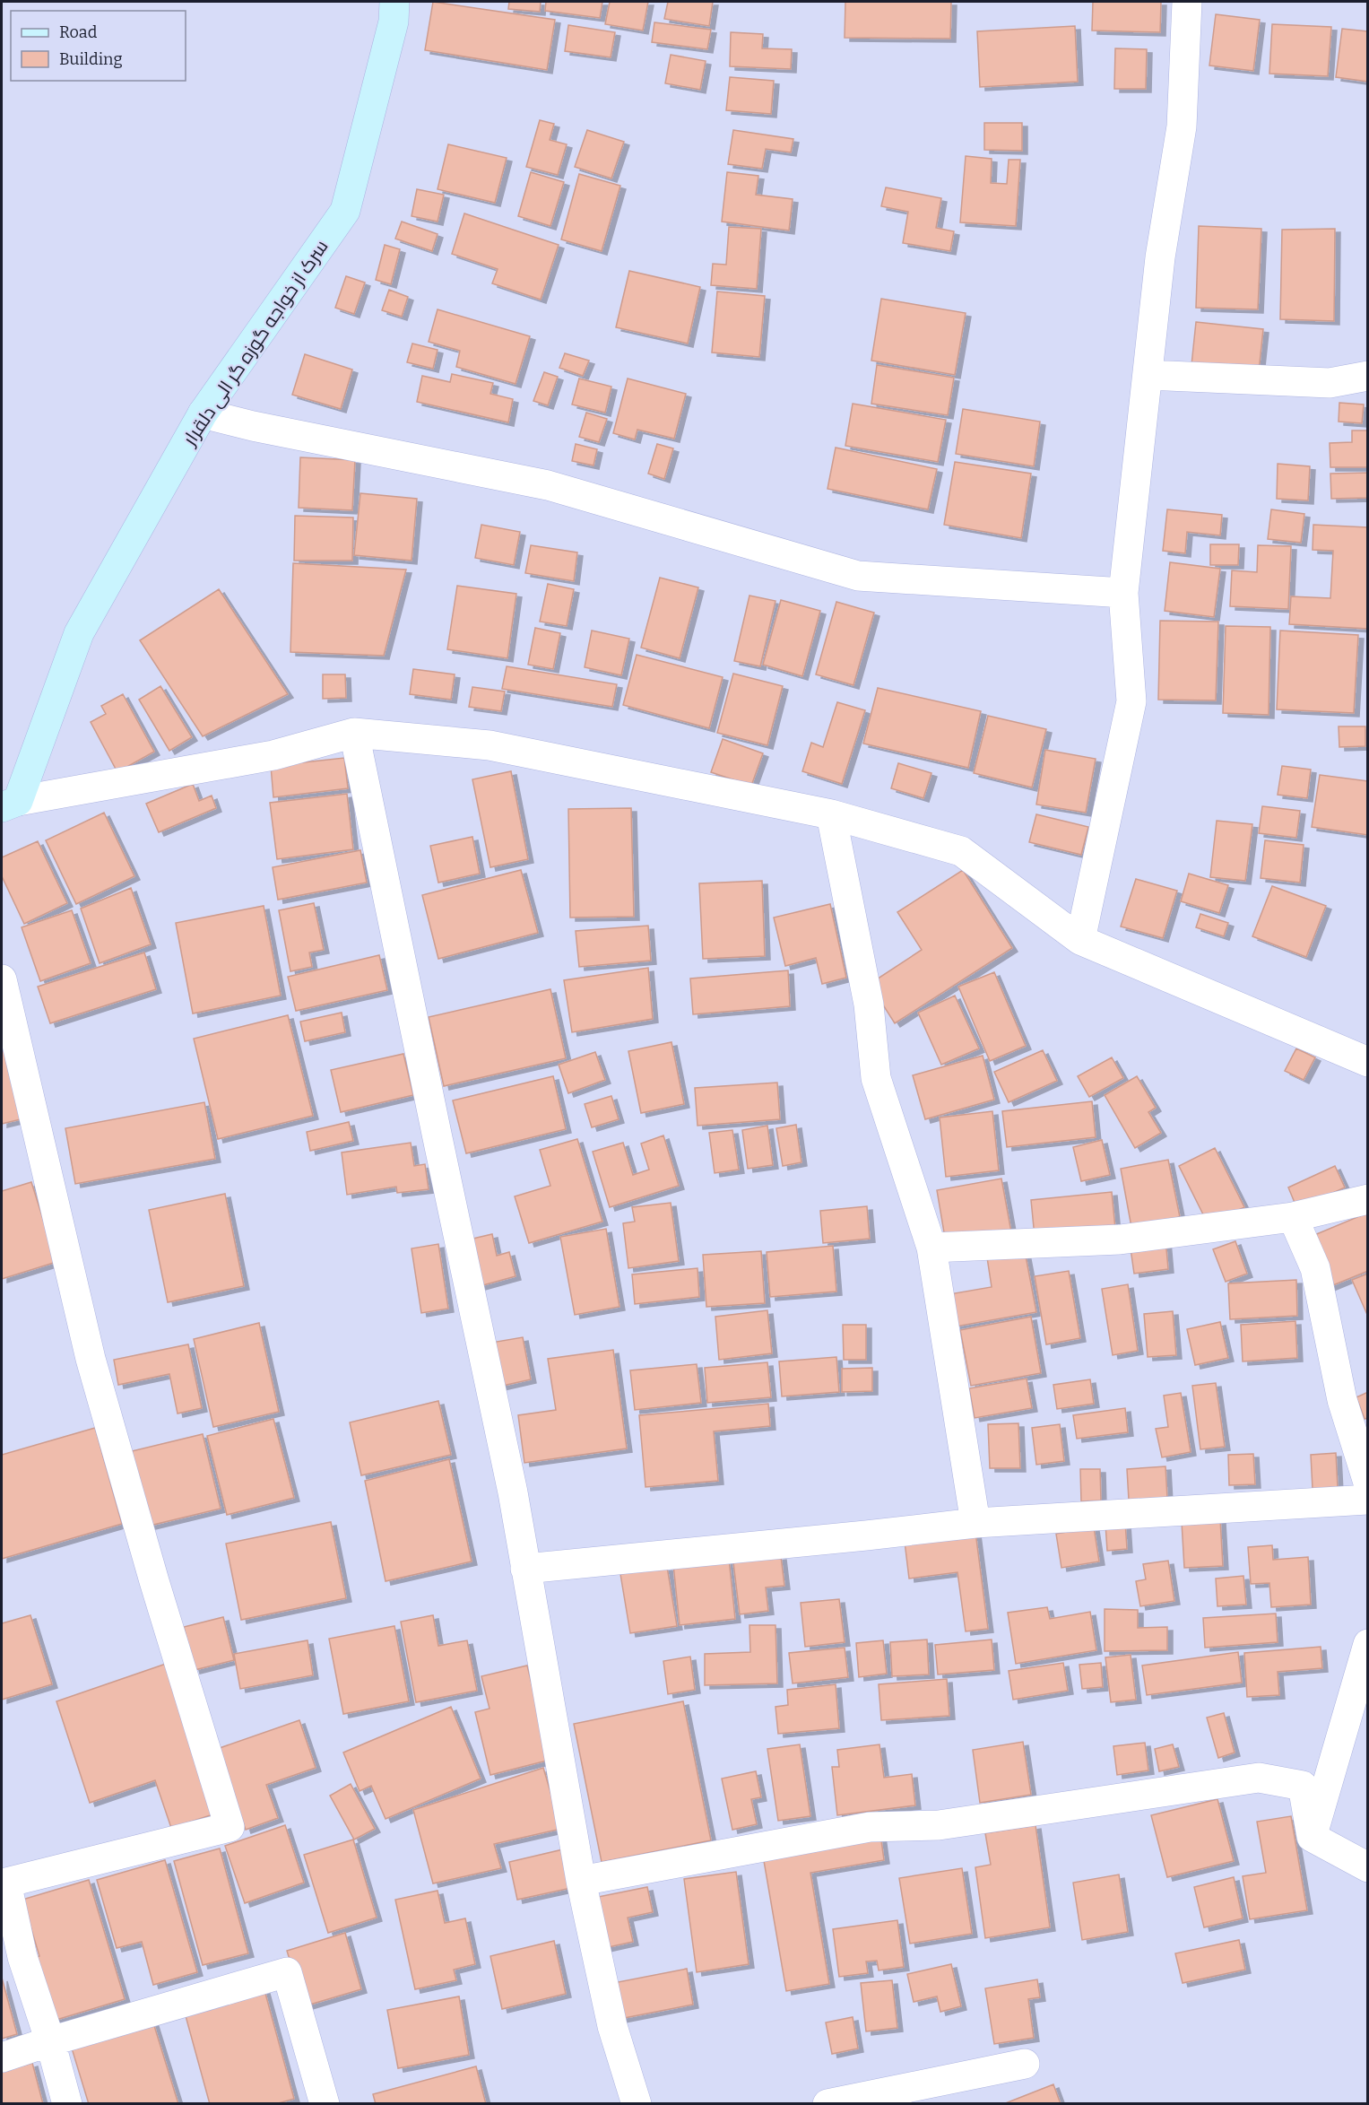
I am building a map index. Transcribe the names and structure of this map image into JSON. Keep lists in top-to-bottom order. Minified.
{"streets":{"street":["سرک از خواجه گوزه گر الی دلقرار"]},"legend":["Road","Building"]}
